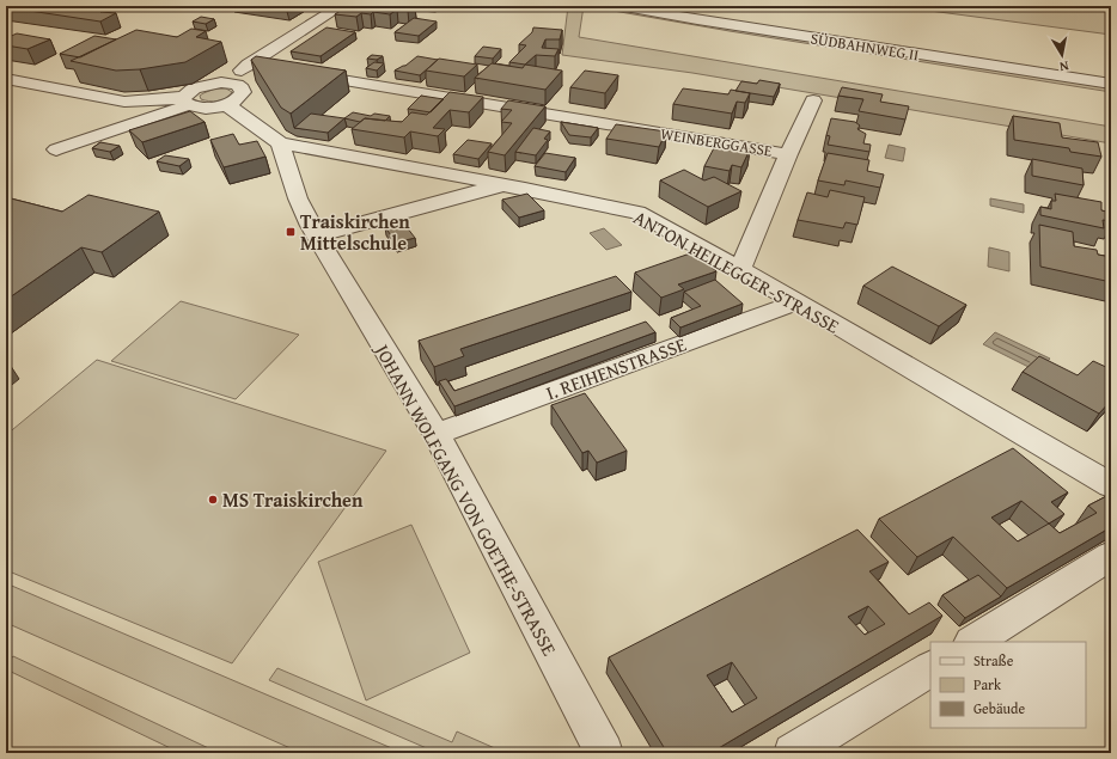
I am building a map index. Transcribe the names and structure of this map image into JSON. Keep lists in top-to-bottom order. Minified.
{"streets":{"street":["SÜDBAHNWEG II","WEINBERGGASSE","ANTON HEILEGGER-STRASSE","I. REIHENSTRASSE","JOHANN WOLFGANG VON GOETHE-STRASSE"]},"crossings":[["ANTON HEILEGGER-STRASSE","I. REIHENSTRASSE"],["ANTON HEILEGGER-STRASSE","JOHANN WOLFGANG VON GOETHE-STRASSE"],["I. REIHENSTRASSE","JOHANN WOLFGANG VON GOETHE-STRASSE"]],"places":{"transit":["Traiskirchen Mittelschule"],"other":["MS Traiskirchen"]},"legend":["Straße","Park","Gebäude"],"north":"bottom"}
